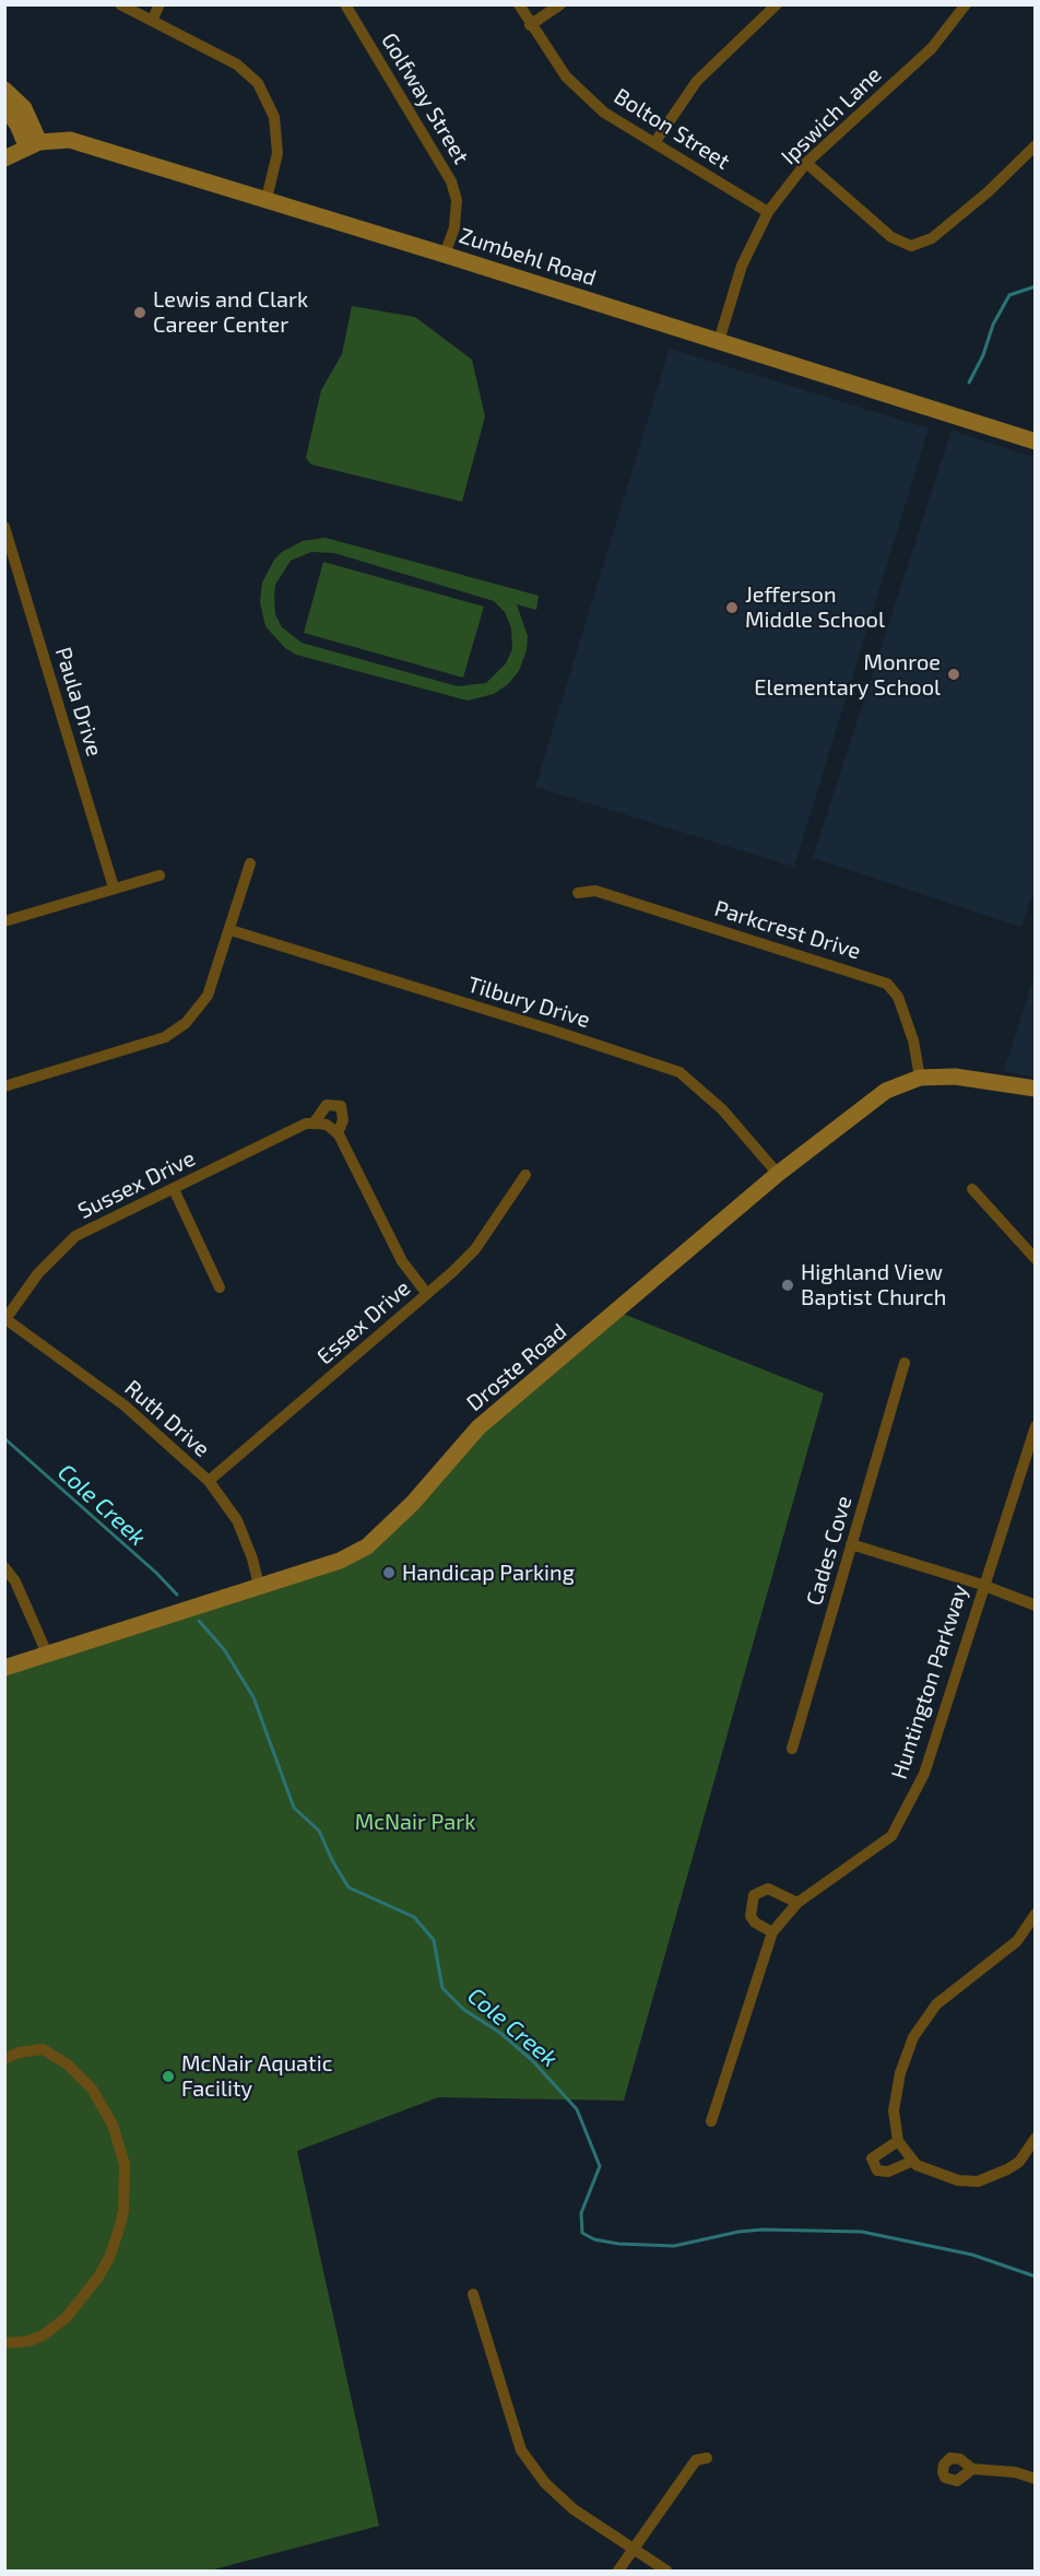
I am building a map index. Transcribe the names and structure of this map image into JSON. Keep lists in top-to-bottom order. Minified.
{"streets":{"street":["Golfway Street","Ipswich Lane","Bolton Street","Zumbehl Road","Paula Drive","Parkcrest Drive","Tilbury Drive","Sussex Drive","Essex Drive","Droste Road","Ruth Drive","Cades Cove","Huntington Parkway"]},"crossings":[["Golfway Street","Zumbehl Road"],["Ipswich Lane","Bolton Street"],["Ipswich Lane","Zumbehl Road"],["Parkcrest Drive","Droste Road"],["Tilbury Drive","Droste Road"],["Sussex Drive","Essex Drive"],["Sussex Drive","Ruth Drive"],["Essex Drive","Ruth Drive"],["Droste Road","Ruth Drive"]],"water":["Cole Creek"],"parks":["McNair Park"],"places":["Lewis and Clark Career Center","Jefferson Middle School","Monroe Elementary School","Highland View Baptist Church","Handicap Parking","McNair Aquatic Facility"]}
